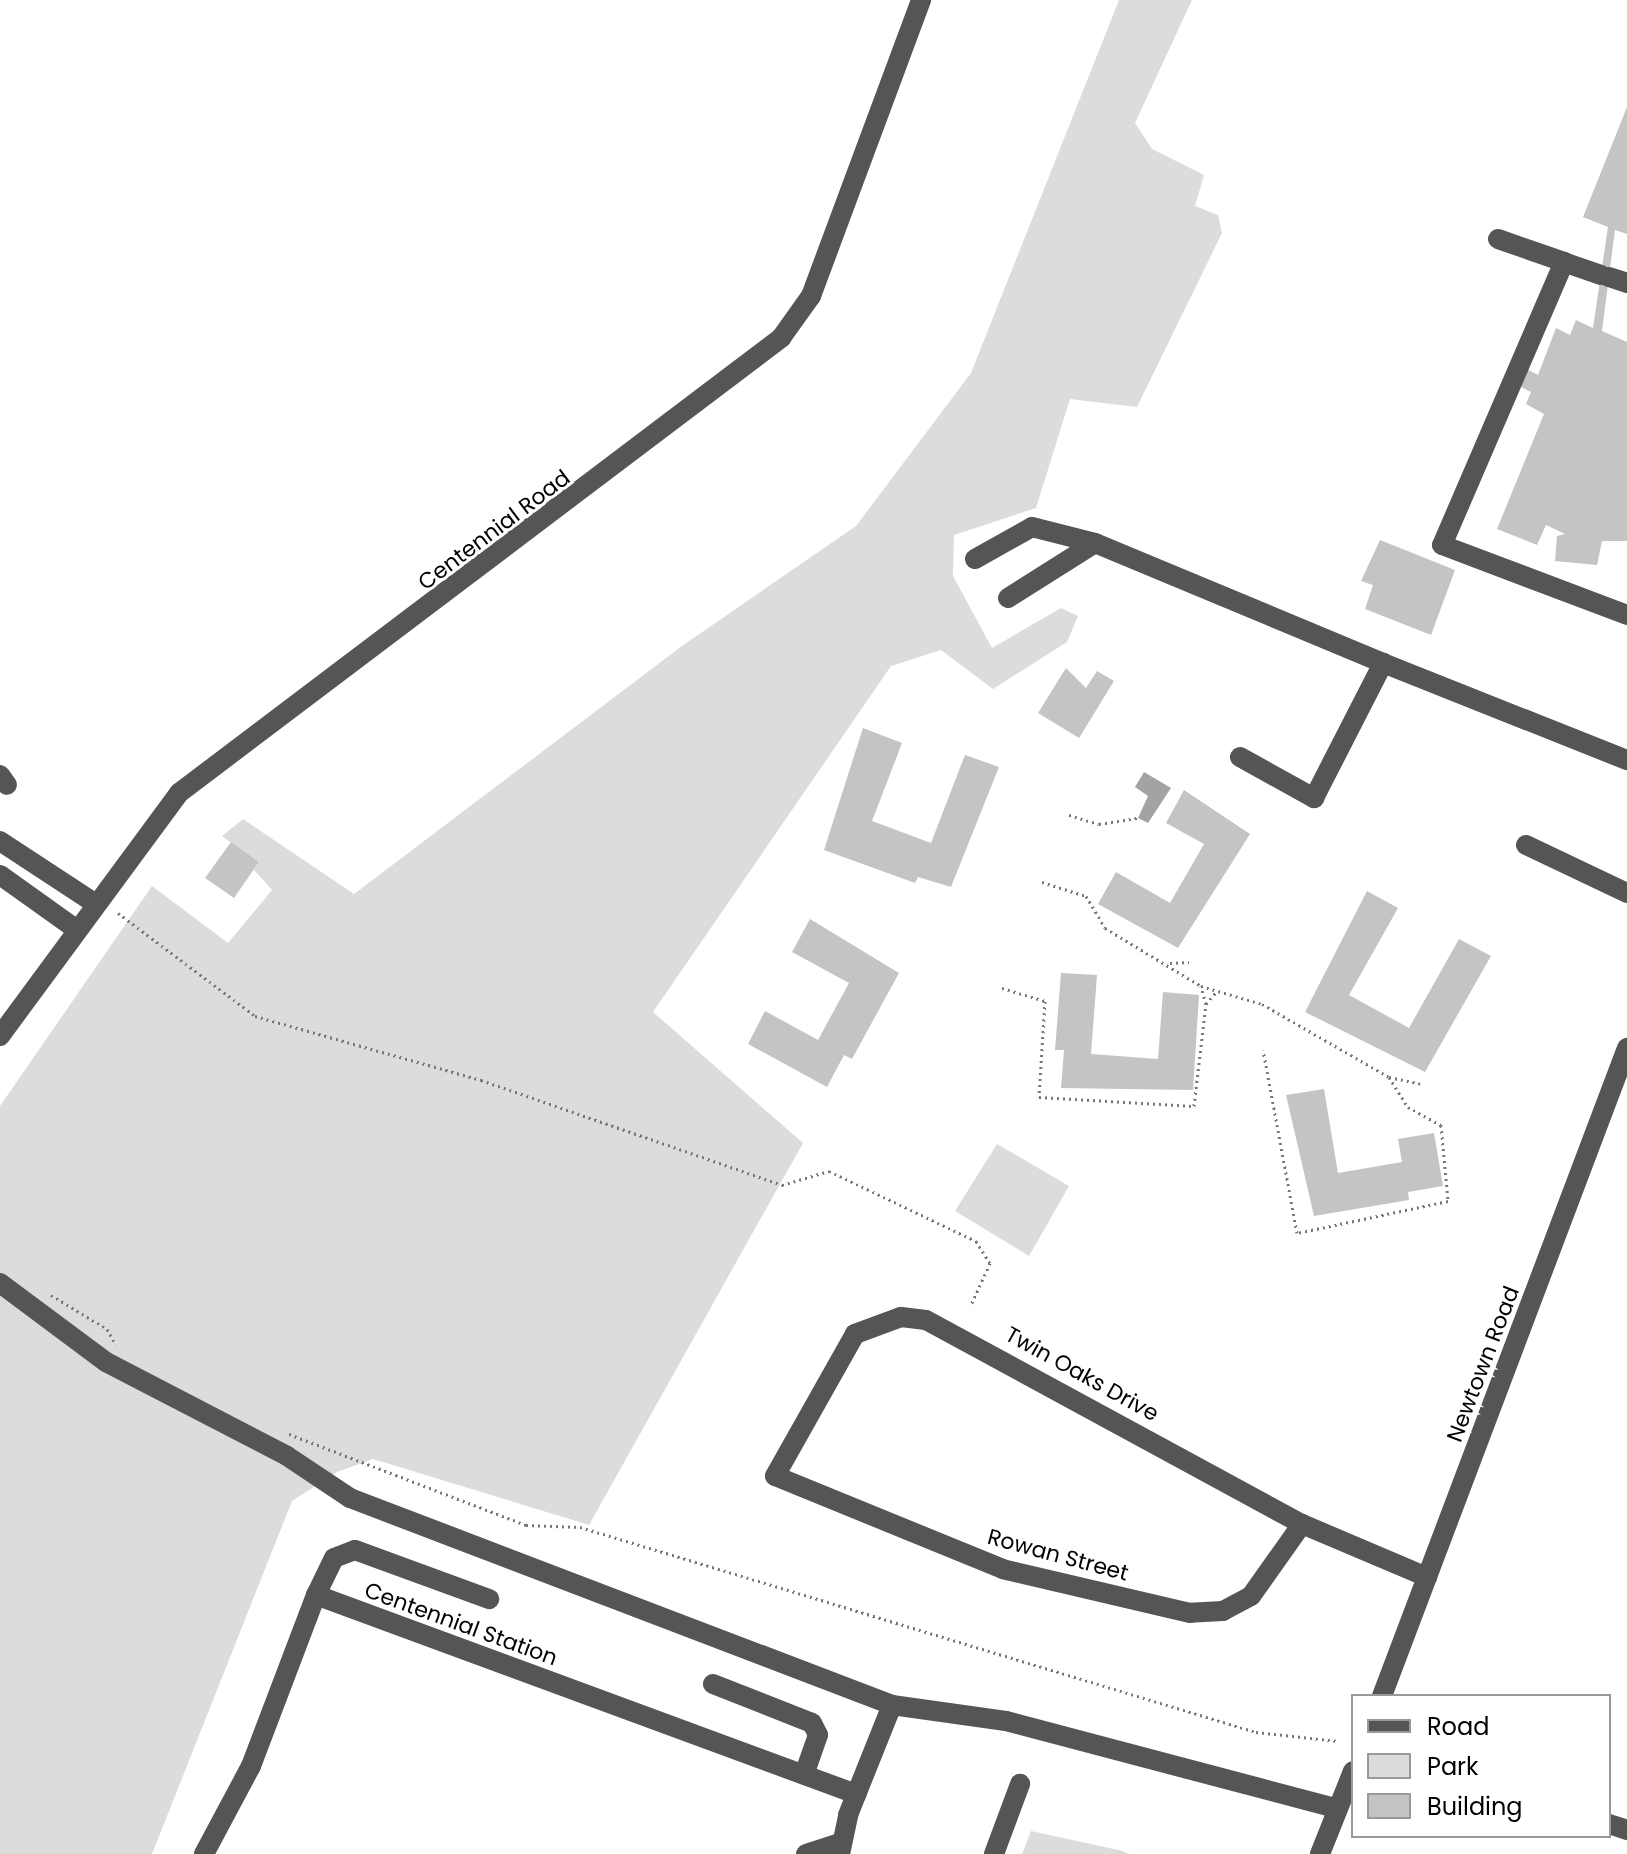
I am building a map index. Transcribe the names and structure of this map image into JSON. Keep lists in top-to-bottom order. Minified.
{"streets":{"street":["Centennial Road","Newtown Road","Twin Oaks Drive","Rowan Street","Centennial Station"]},"crossings":[["Newtown Road","Twin Oaks Drive"],["Twin Oaks Drive","Rowan Street"]],"legend":["Road","Park","Building"]}
